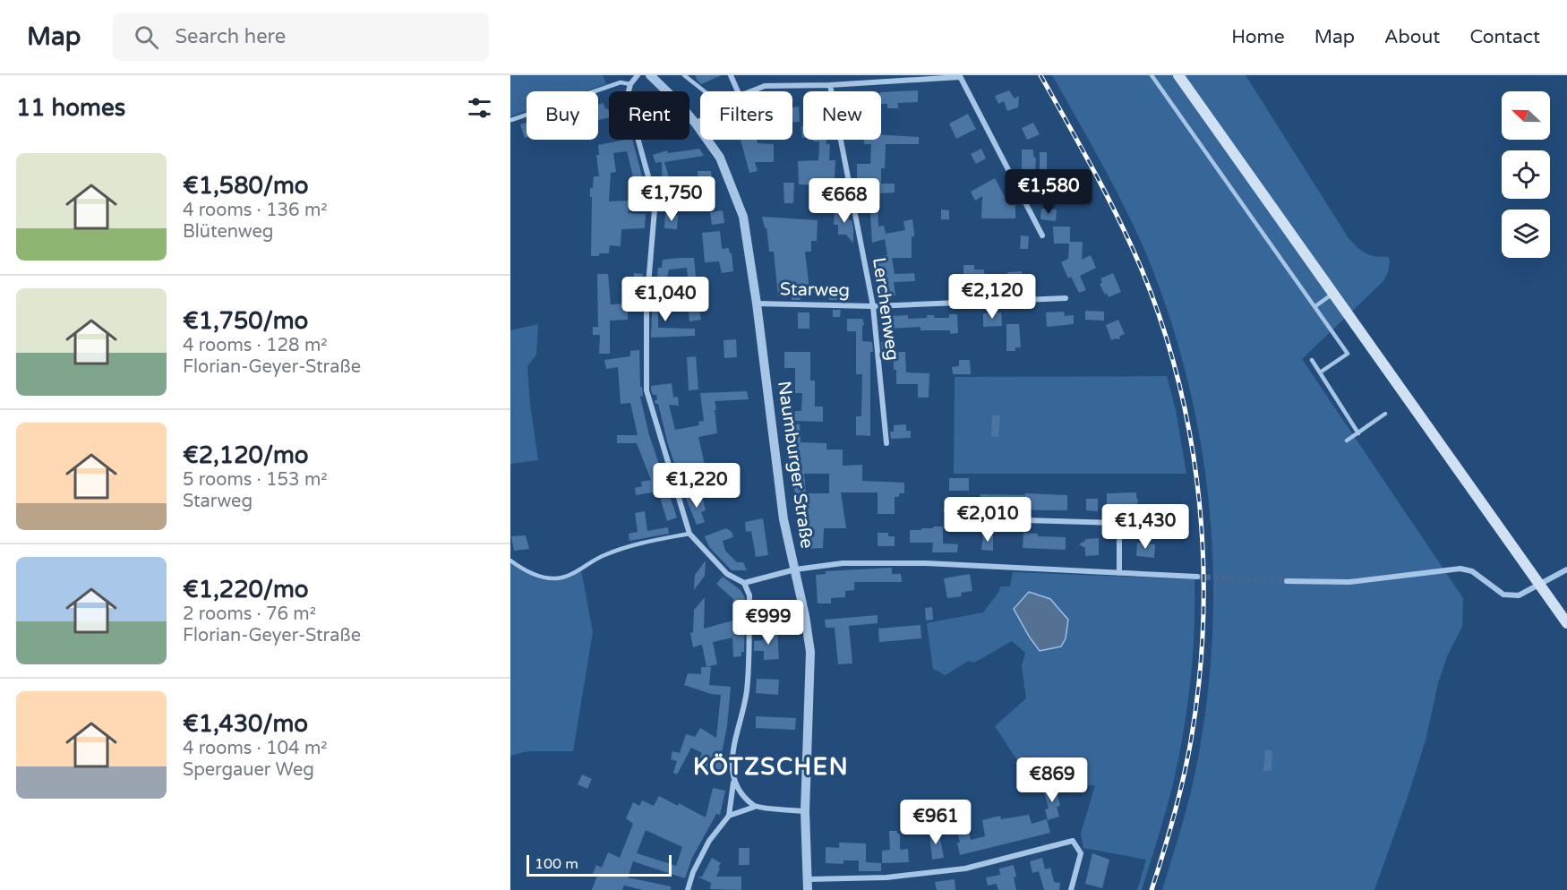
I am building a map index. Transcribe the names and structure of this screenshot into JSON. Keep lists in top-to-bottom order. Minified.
{"streets":{"street":["Starweg","Lerchenweg","Naumburger Straße"]},"crossings":[["Starweg","Lerchenweg"],["Starweg","Naumburger Straße"]],"districts":["KÖTZSCHEN"],"scale_bar":"100 m","north":"left","page":{"header":"Map","search":"Search here","nav":["Home","Map","About","Contact"],"heading":"11 homes","chip":["Buy","Rent","Filters","New"],"list":[{"name":"€1,580/mo","note":"4 rooms · 136 m² · Blütenweg"},{"name":"€1,750/mo","note":"4 rooms · 128 m² · Florian-Geyer-Straße"},{"name":"€2,120/mo","note":"5 rooms · 153 m² · Starweg"},{"name":"€1,220/mo","note":"2 rooms · 76 m² · Florian-Geyer-Straße"},{"name":"€1,430/mo","note":"4 rooms · 104 m² · Spergauer Weg"}],"price":["€1,580","€1,750","€668","€2,120","€1,040","€1,220","€2,010","€1,430","€999","€869","€961"],"scale":"100 m"}}
